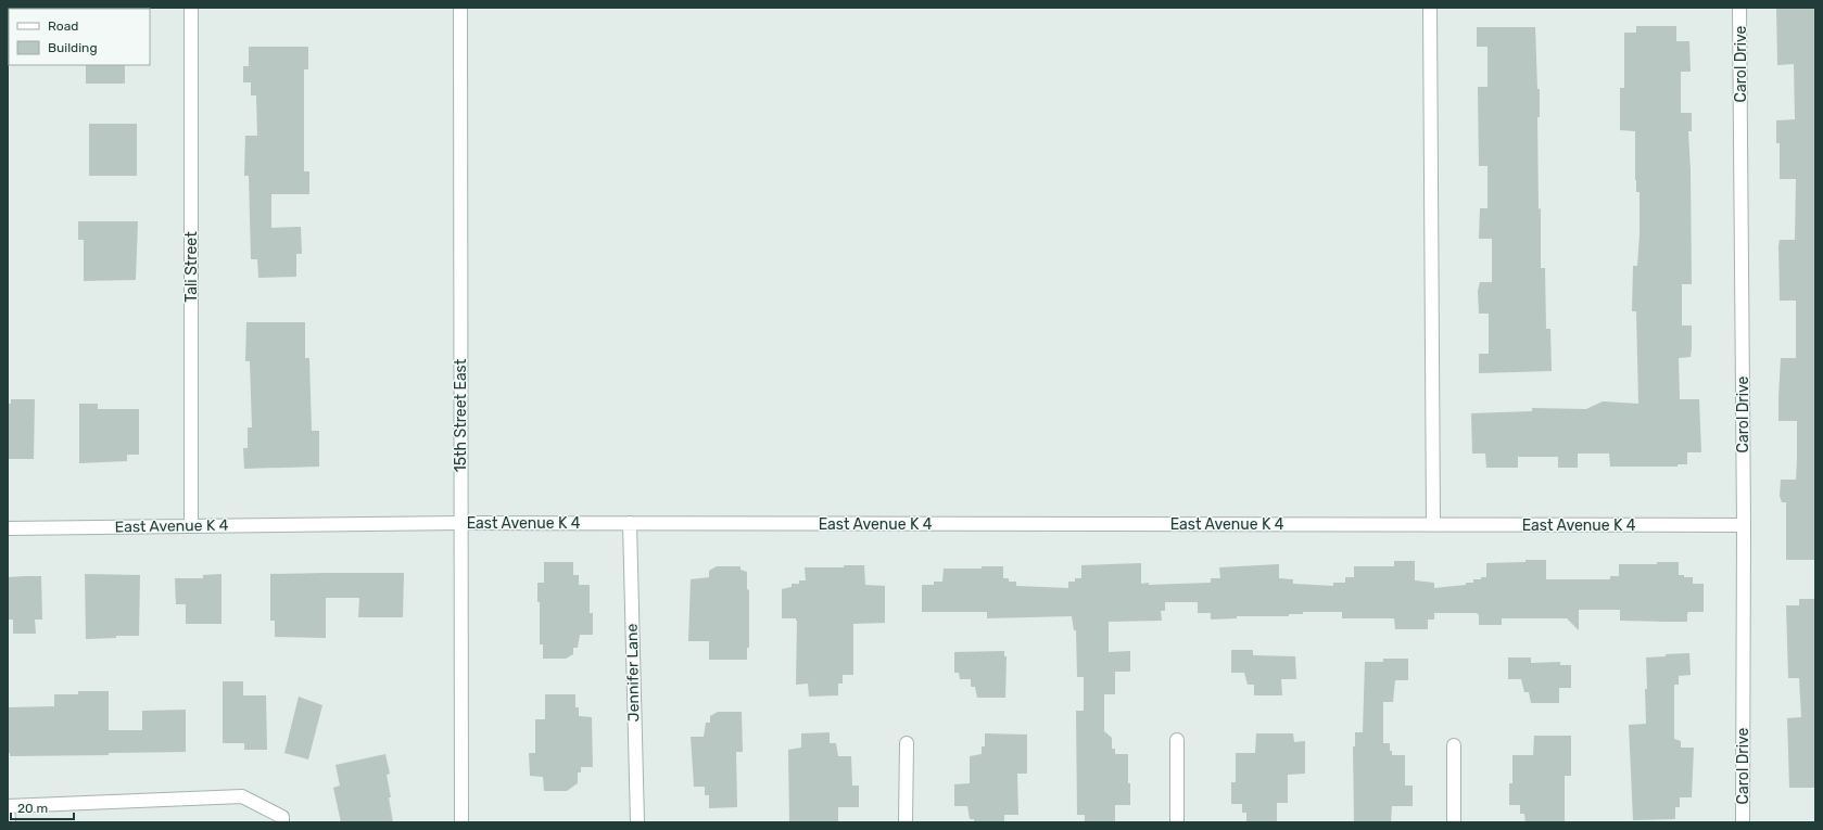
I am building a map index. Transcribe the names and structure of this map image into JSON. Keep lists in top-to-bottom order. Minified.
{"streets":{"street":["Carol Drive","Tali Street","15th Street East","East Avenue K 4","Jennifer Lane"]},"crossings":[["Carol Drive","East Avenue K 4"],["Tali Street","East Avenue K 4"],["15th Street East","East Avenue K 4"],["East Avenue K 4","Jennifer Lane"]],"legend":["Road","Building"],"scale_bar":"20 m"}
